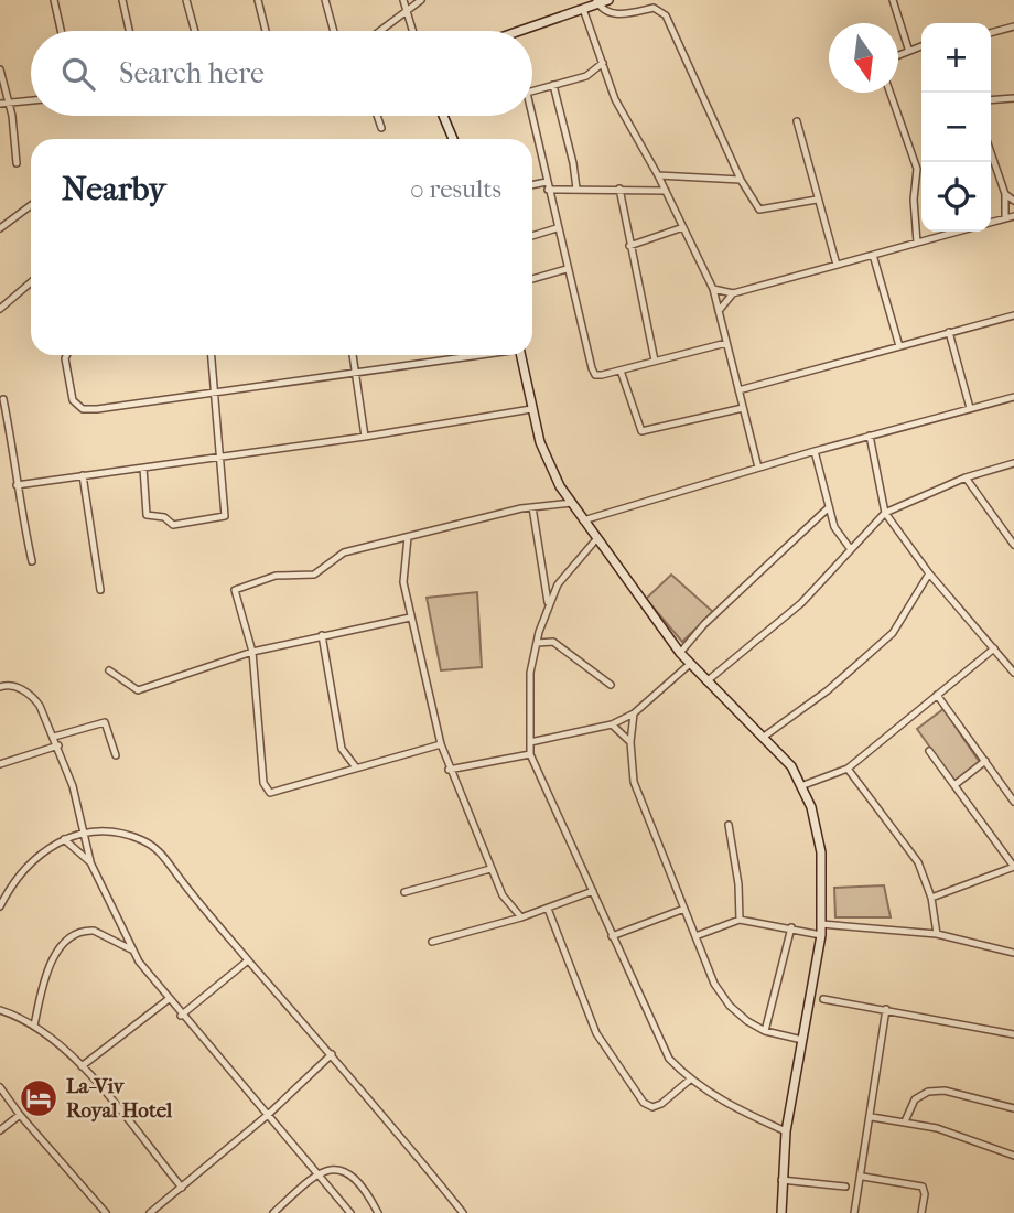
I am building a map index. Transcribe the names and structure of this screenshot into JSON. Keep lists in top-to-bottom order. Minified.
{"places":{"hotel":["La-Viv Royal Hotel"]},"north":"bottom","page":{"map_buttons":["+","−"],"search":"Search here","heading":["Nearby","0 results"]}}
